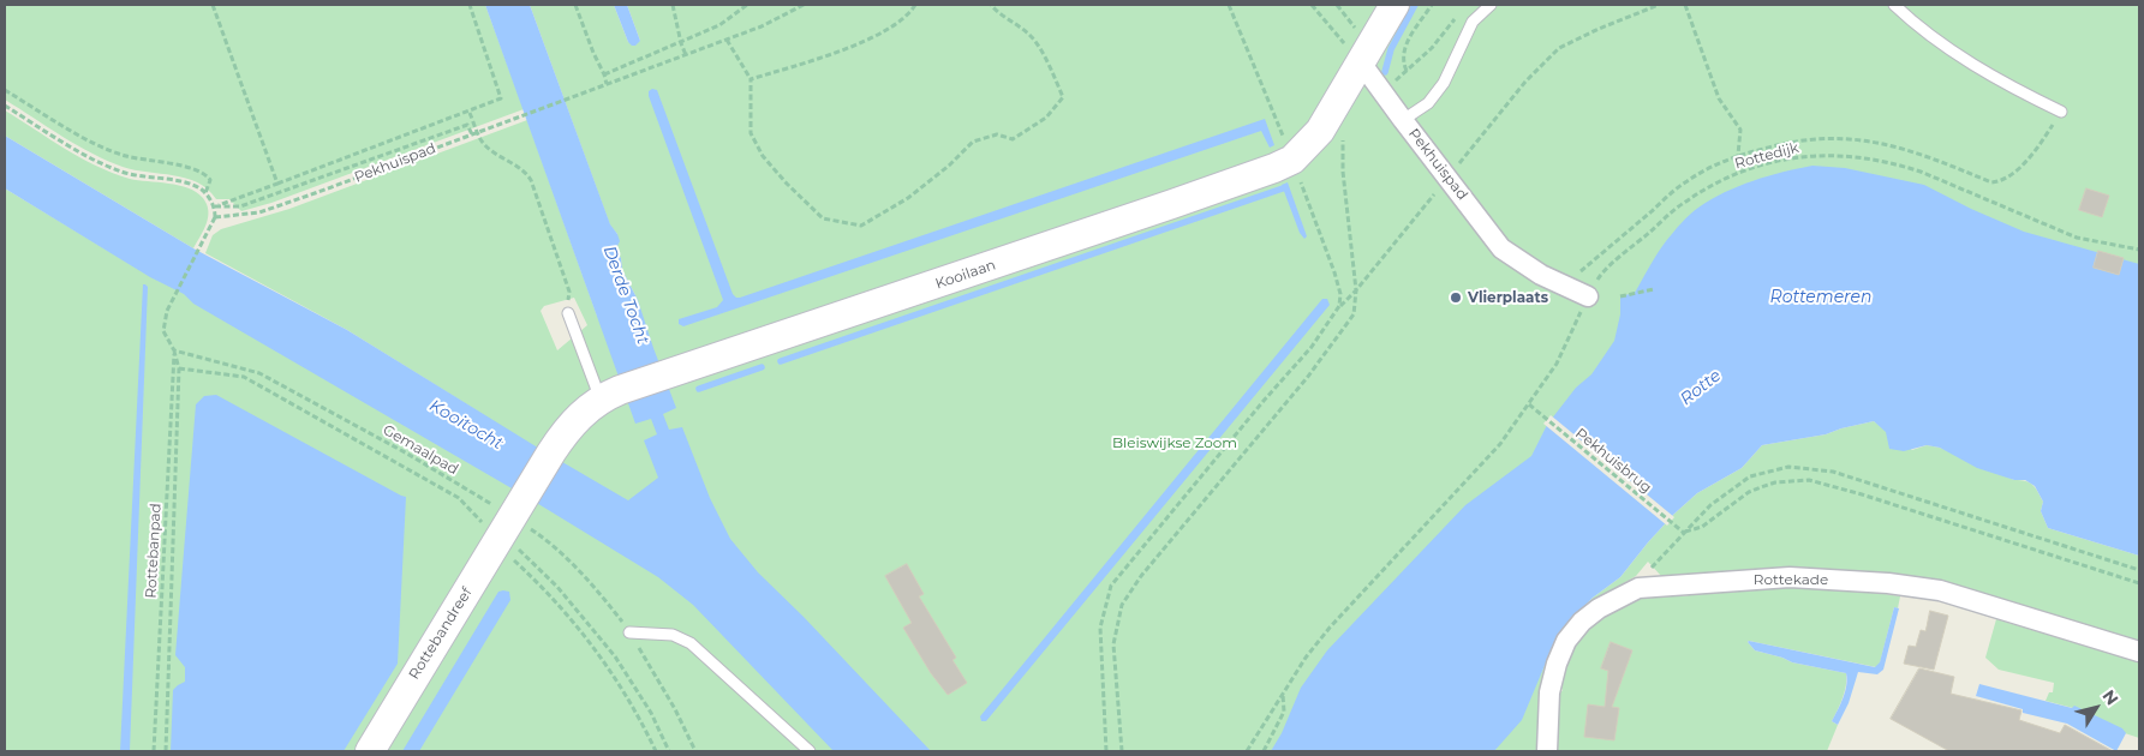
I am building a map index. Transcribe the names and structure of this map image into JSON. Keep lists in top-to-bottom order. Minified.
{"streets":{"street":["Pekhuispad","Kooilaan","Rottekade","Rottebandreef"],"path":["Rottedijk","Gemaalpad","Pekhuisbrug","Rottebanpad"]},"crossings":[["Rottedijk","Pekhuispad"],["Rottedijk","Pekhuisbrug"],["Pekhuispad","Kooilaan"],["Kooilaan","Gemaalpad"],["Kooilaan","Rottebandreef"],["Gemaalpad","Rottebanpad"],["Gemaalpad","Rottebandreef"]],"water":["Derde Tocht","Rottemeren","Rotte","Kooitocht"],"parks":["Bleiswijkse Zoom"],"places":["Vlierplaats"],"north":"top right"}
